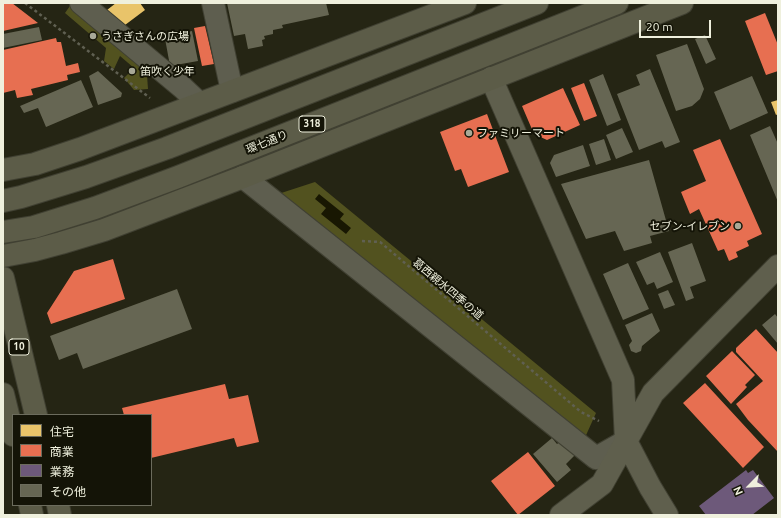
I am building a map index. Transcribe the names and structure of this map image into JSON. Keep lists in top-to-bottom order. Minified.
{"streets":{"main road":["318","環七通り","10"],"path":["葛西親水四季の道"]},"places":["うさぎさんの広場","笛吹く少年","ファミリーマート","セブン-イレブン"],"legend":["住宅","商業","業務","その他"],"scale_bar":"20 m","north":"bottom left"}
